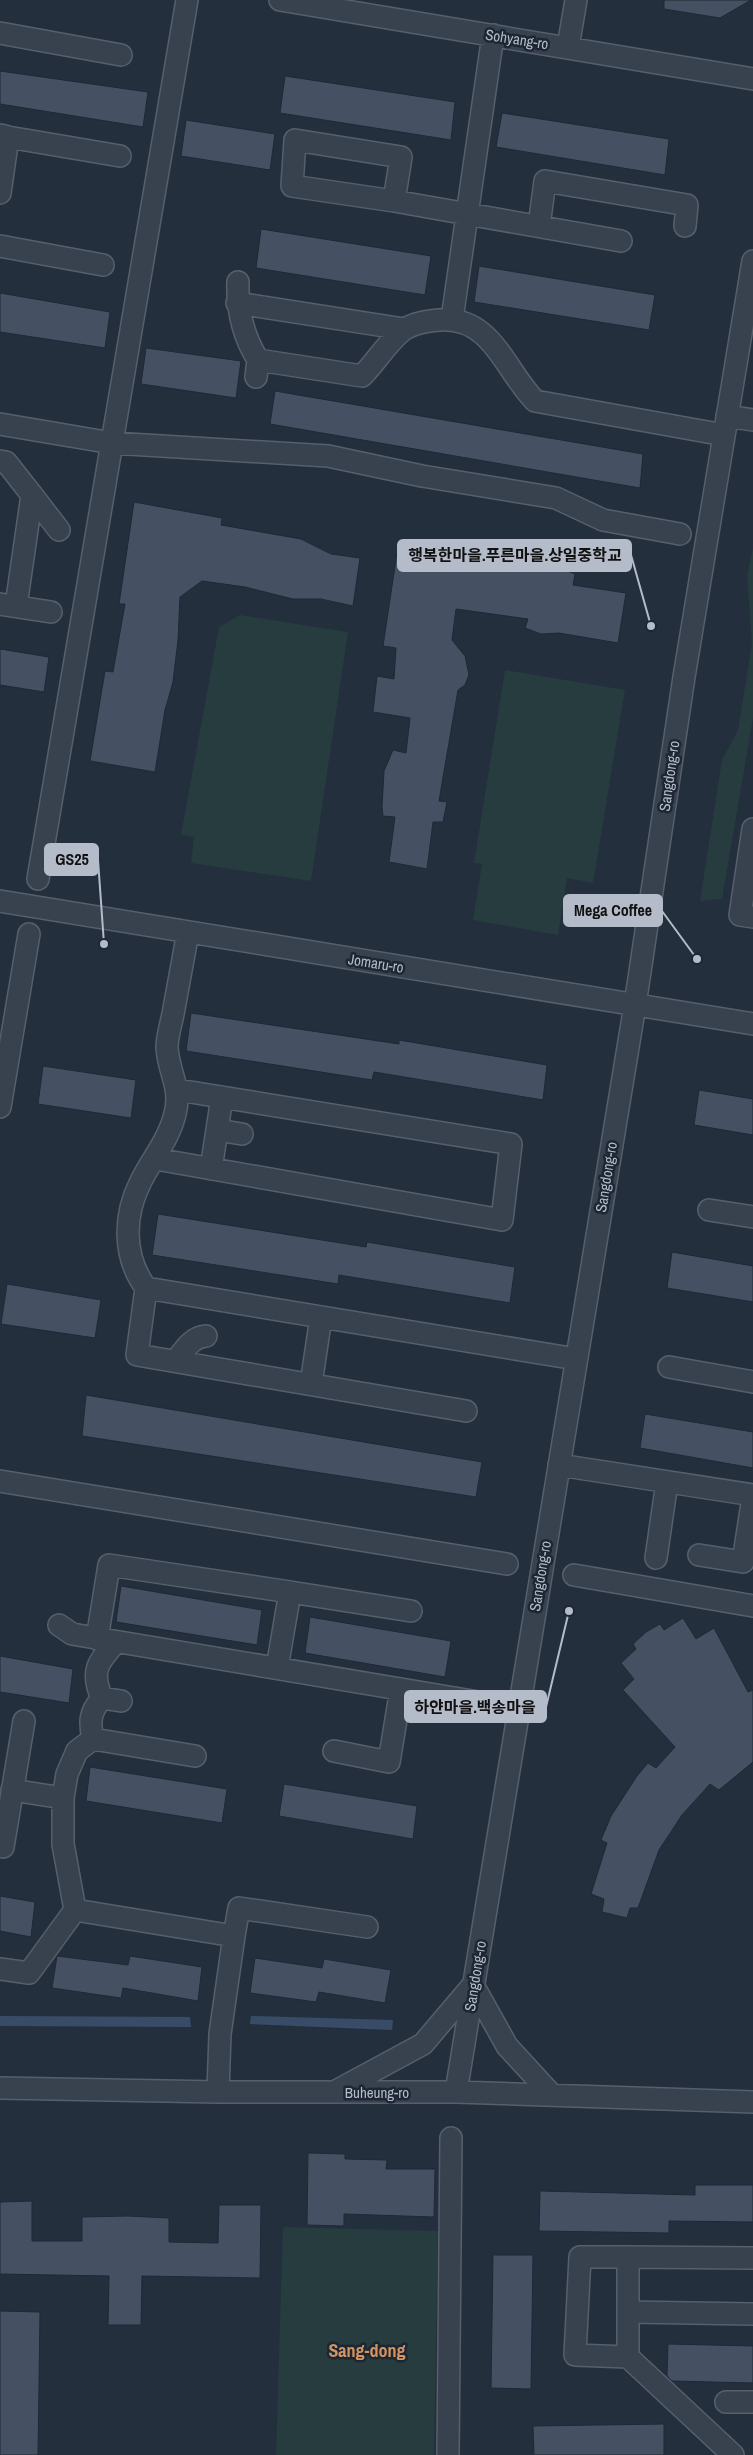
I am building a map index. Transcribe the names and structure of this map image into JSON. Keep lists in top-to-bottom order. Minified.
{"streets":{"street":["Sohyang-ro","Sangdong-ro","Jomaru-ro","Buheung-ro"]},"crossings":[["Sangdong-ro","Jomaru-ro"],["Sangdong-ro","Buheung-ro"]],"districts":["Sang-dong"],"places":["행복한마을.푸른마을.상일중학교","GS25","Mega Coffee","하얀마을.백송마을"]}
